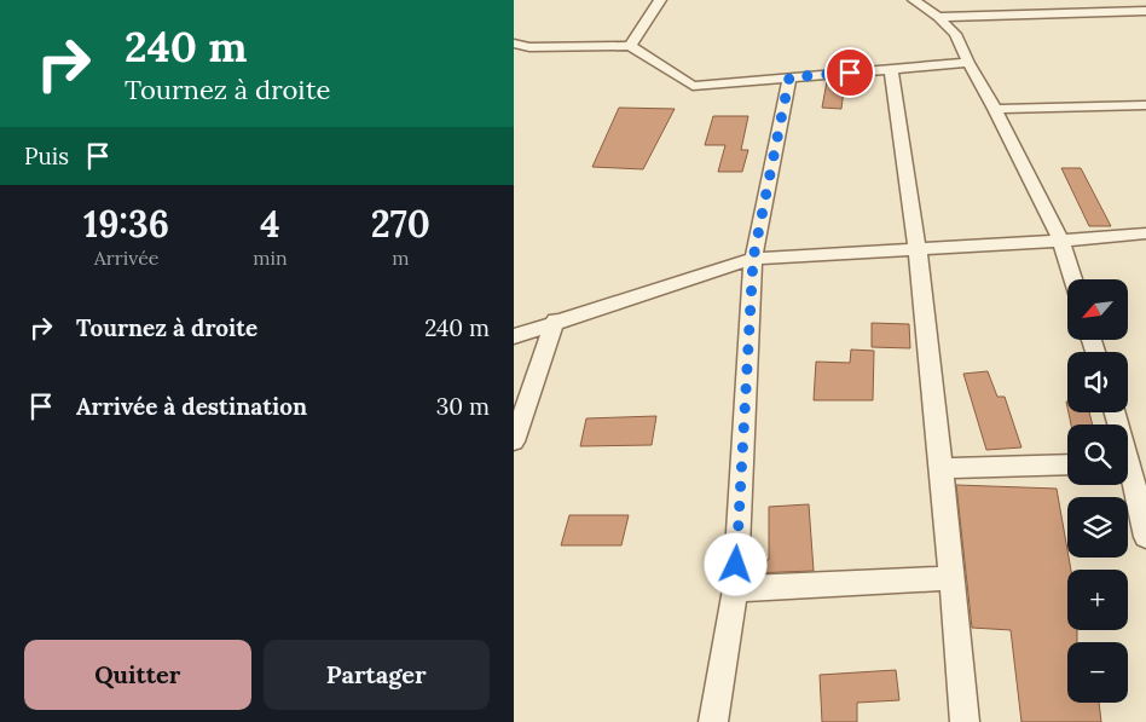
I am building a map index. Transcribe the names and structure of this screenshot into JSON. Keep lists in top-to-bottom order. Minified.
{"north":"bottom left","page":{"turn":["240 m","Tournez à droite"],"then":"Puis","eta":["19:36","Arrivée","4","min","270","m"],"map_buttons":["+","−"],"list":[{"name":"Tournez à droite","value":"240 m"},{"name":"Arrivée à destination","value":"30 m"}],"buttons":["Quitter","Partager"]}}
